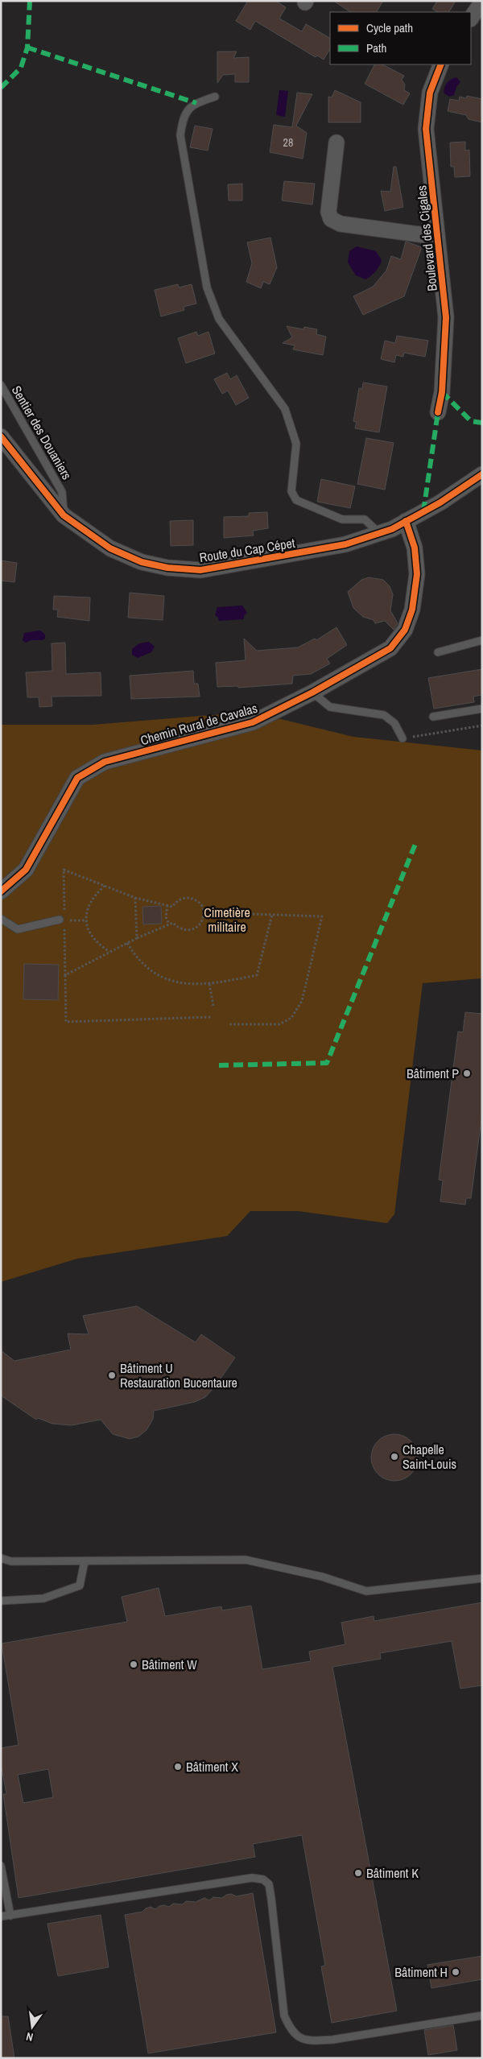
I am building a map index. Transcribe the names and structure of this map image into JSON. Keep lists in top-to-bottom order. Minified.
{"streets":{"street":["Boulevard des Cigales","Route du Cap Cépet","Chemin Rural de Cavalas"],"lane":["Sentier des Douaniers"]},"crossings":[["Sentier des Douaniers","Route du Cap Cépet"],["Route du Cap Cépet","Chemin Rural de Cavalas"]],"parks":["Cimetière militaire"],"places":["Bâtiment P","Bâtiment U Restauration Bucentaure","Chapelle Saint-Louis","Bâtiment W","Bâtiment X","Bâtiment K","Bâtiment H"],"house_numbers":["28"],"legend":["Cycle path","Path"],"north":"bottom"}
